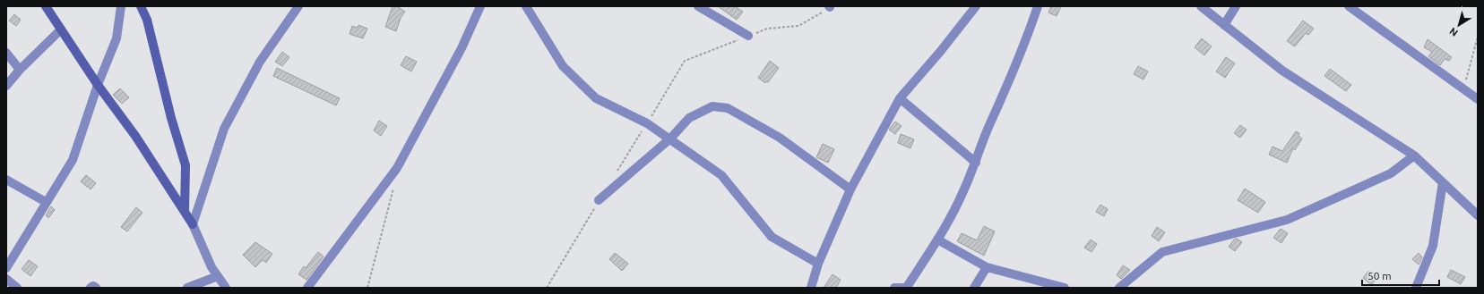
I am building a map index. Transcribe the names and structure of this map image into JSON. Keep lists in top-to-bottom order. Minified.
{"scale_bar":"50 m","north":"bottom left"}
